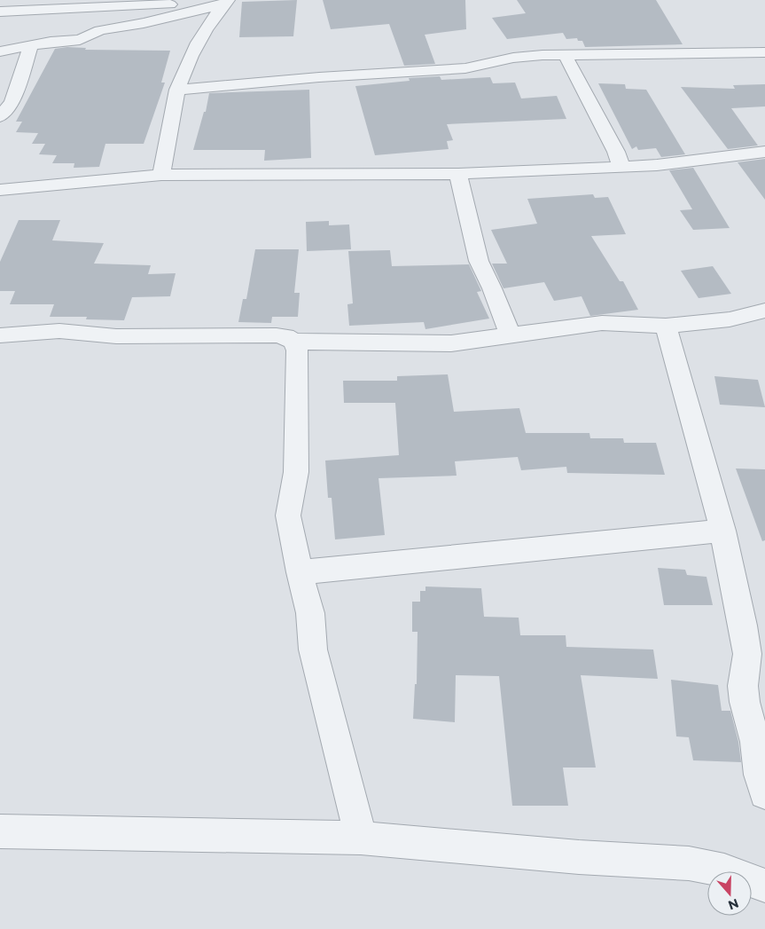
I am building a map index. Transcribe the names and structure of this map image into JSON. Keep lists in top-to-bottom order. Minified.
{"north":"bottom"}
